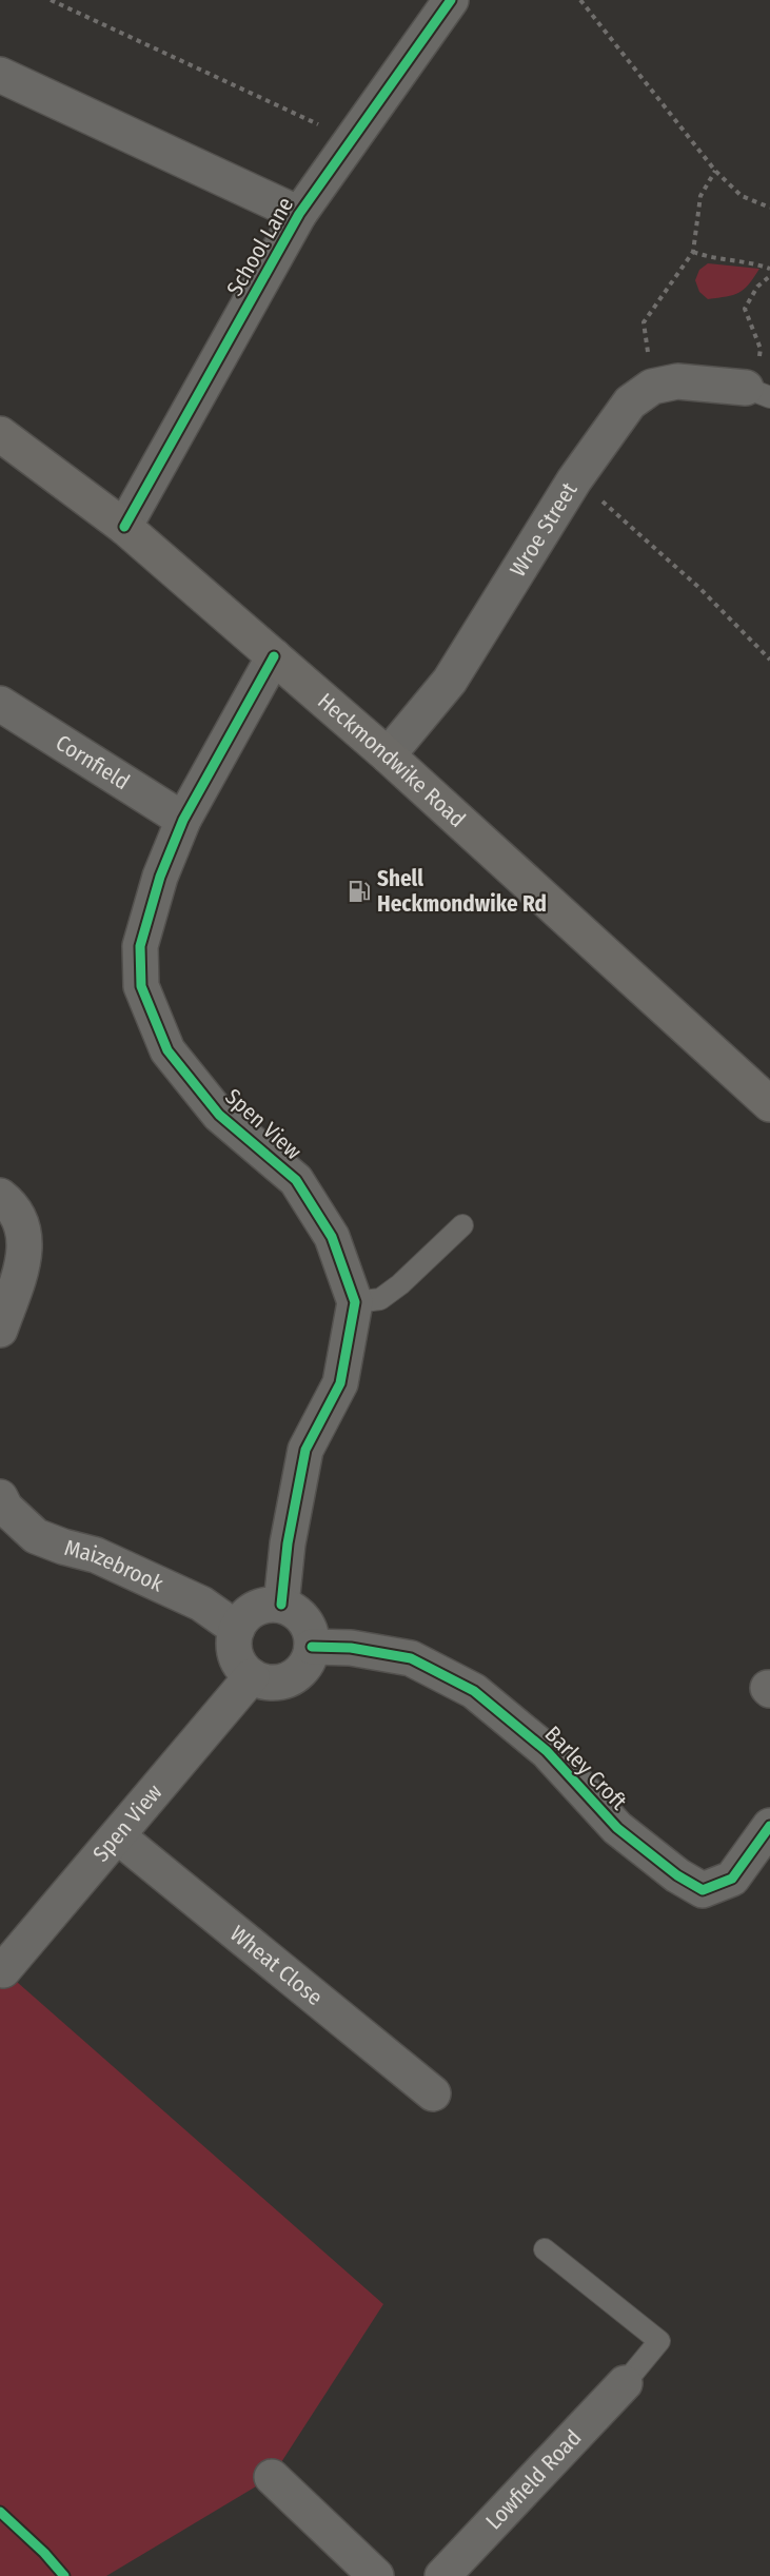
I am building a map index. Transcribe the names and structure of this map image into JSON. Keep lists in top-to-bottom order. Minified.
{"streets":{"main road":["Heckmondwike Road"],"street":["School Lane","Wroe Street","Cornfield","Spen View","Maizebrook","Barley Croft","Wheat Close","Lowfield Road"]},"crossings":[["School Lane","Heckmondwike Road"],["Wroe Street","Heckmondwike Road"],["Heckmondwike Road","Spen View"],["Cornfield","Spen View"],["Spen View","Maizebrook"],["Spen View","Barley Croft"],["Spen View","Wheat Close"],["Maizebrook","Barley Croft"]],"places":{"fuel station":["Shell Heckmondwike Rd"]}}
